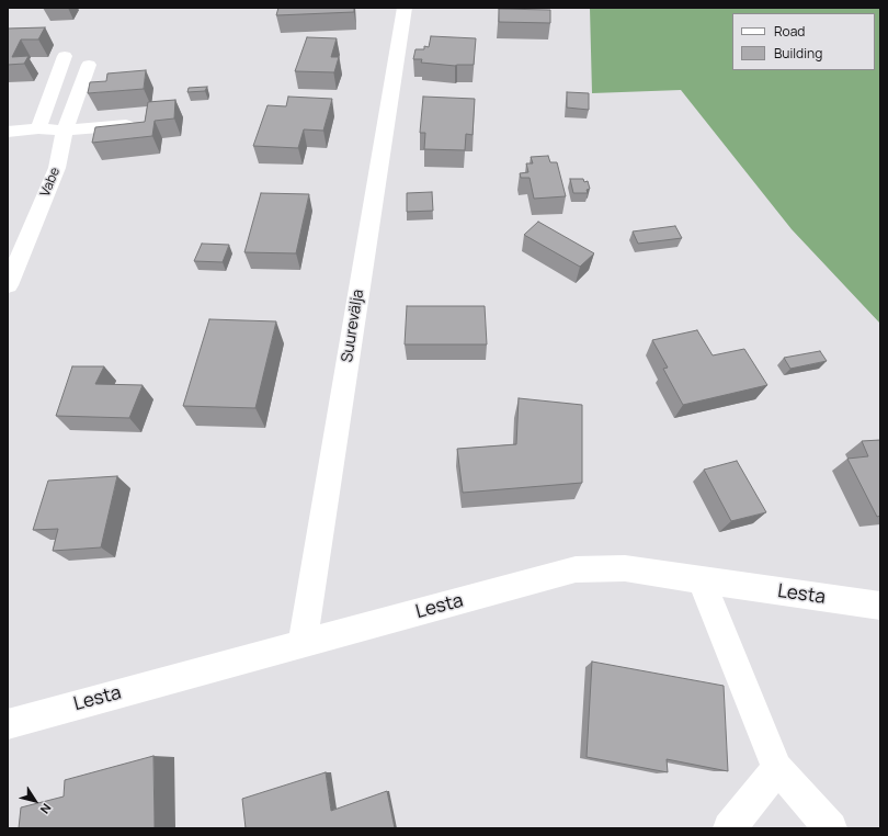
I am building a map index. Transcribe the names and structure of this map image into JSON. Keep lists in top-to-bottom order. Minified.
{"streets":{"street":["Vabe","Suurevälja","Lesta"]},"crossings":[["Suurevälja","Lesta"]],"legend":["Road","Building"],"north":"bottom right"}
